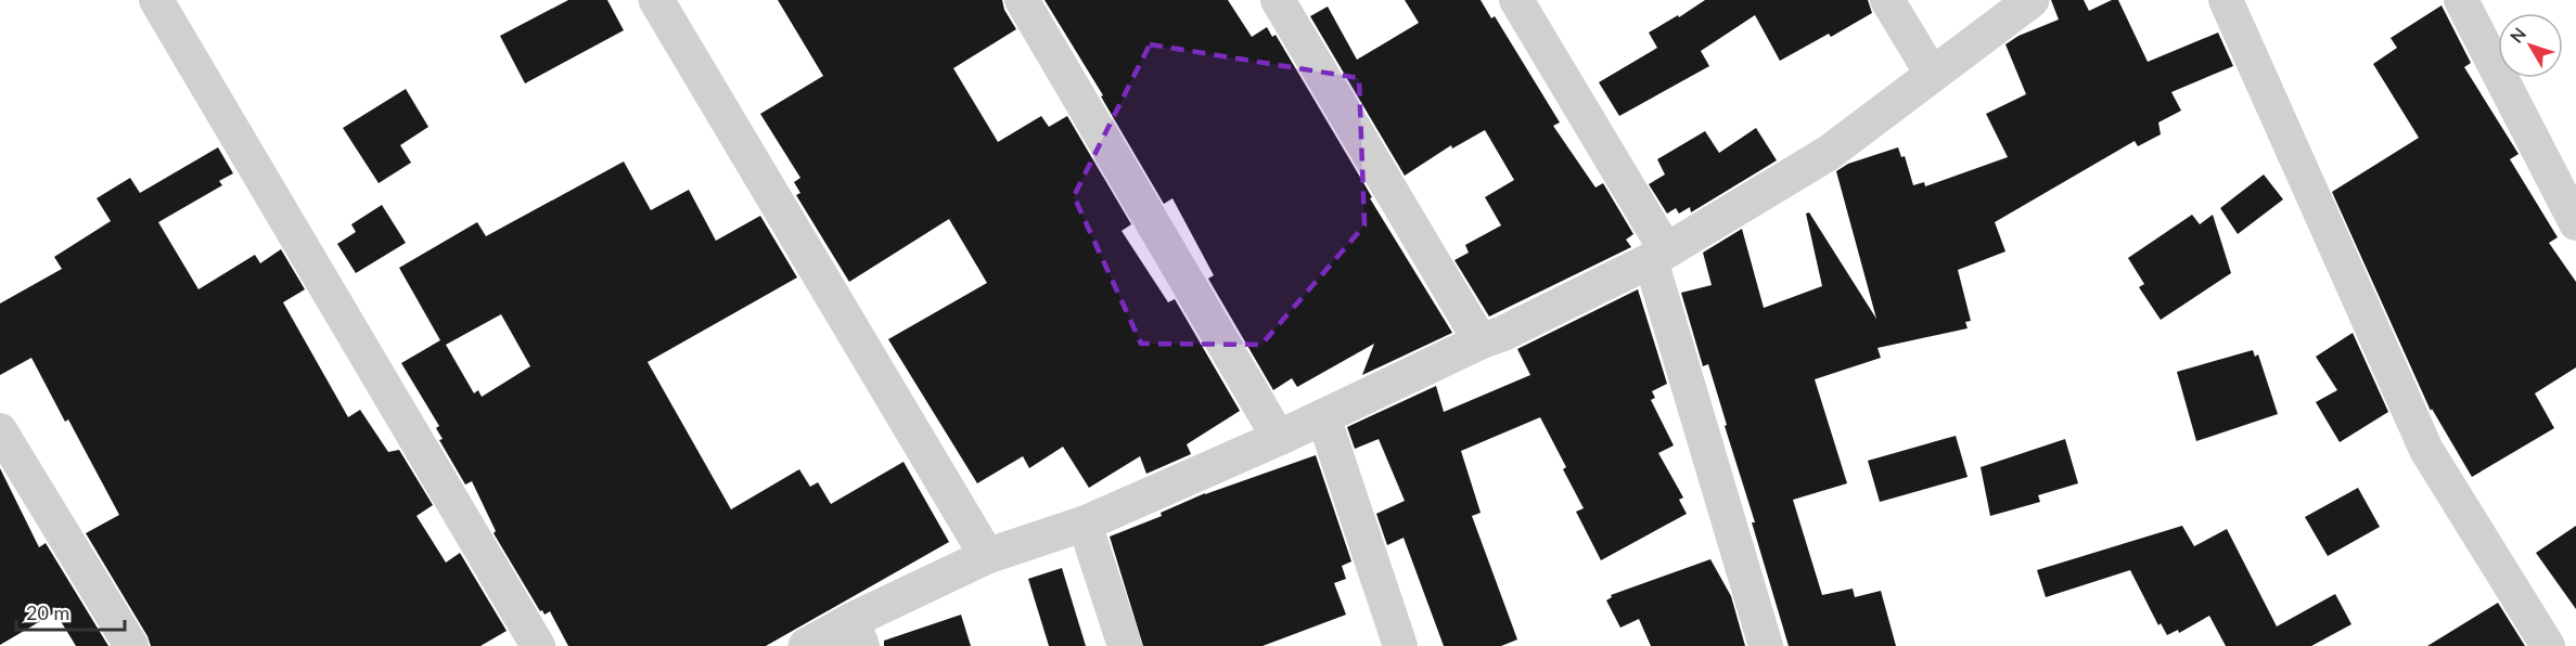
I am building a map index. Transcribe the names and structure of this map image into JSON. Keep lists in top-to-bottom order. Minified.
{"scale_bar":"20 m","north":"top left"}
